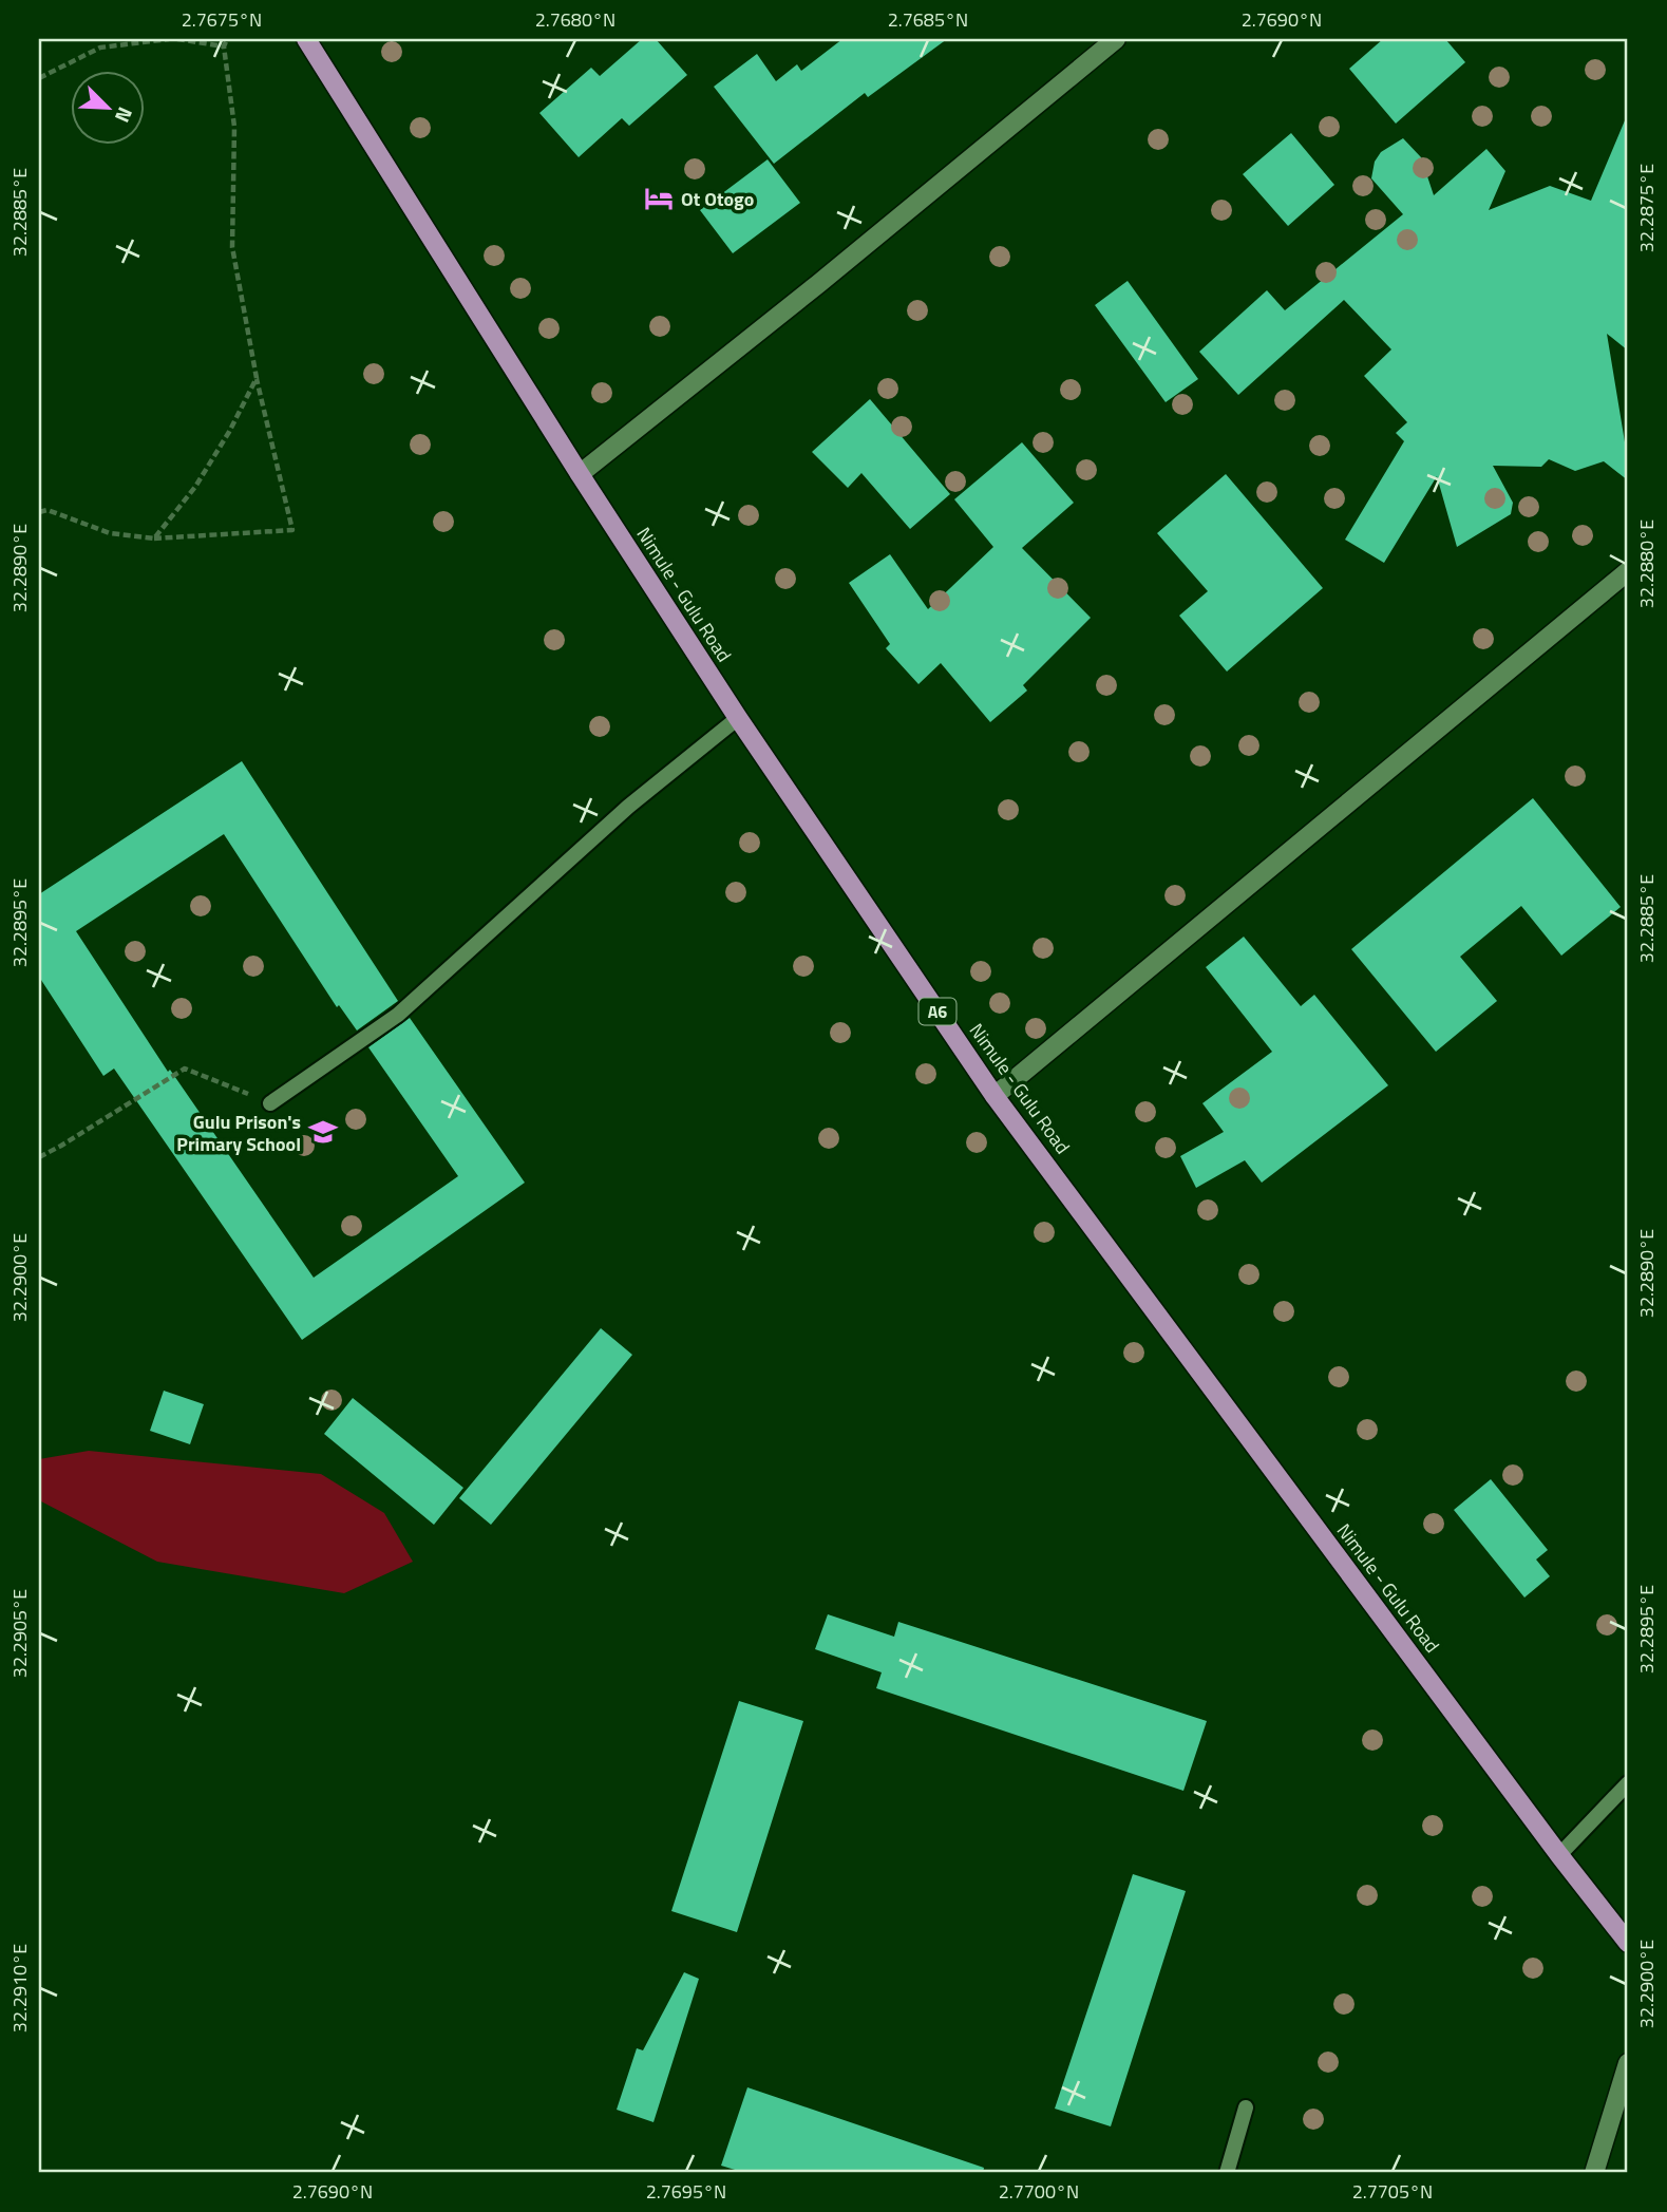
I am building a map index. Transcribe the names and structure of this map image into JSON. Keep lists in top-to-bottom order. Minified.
{"streets":{"main road":["Nimule - Gulu Road","A6"]},"places":{"hotel":["Ot Otogo"],"school or university":["Gulu Prison's Primary School"]},"north":"bottom right","coordinates":["2.7675°N","2.7680°N","2.7685°N","2.7690°N","32.2875°E","32.2885°E","32.2880°E","32.2890°E","32.2895°E","32.2900°E","32.2905°E","32.2910°E","2.7695°N","2.7700°N","2.7705°N"]}
